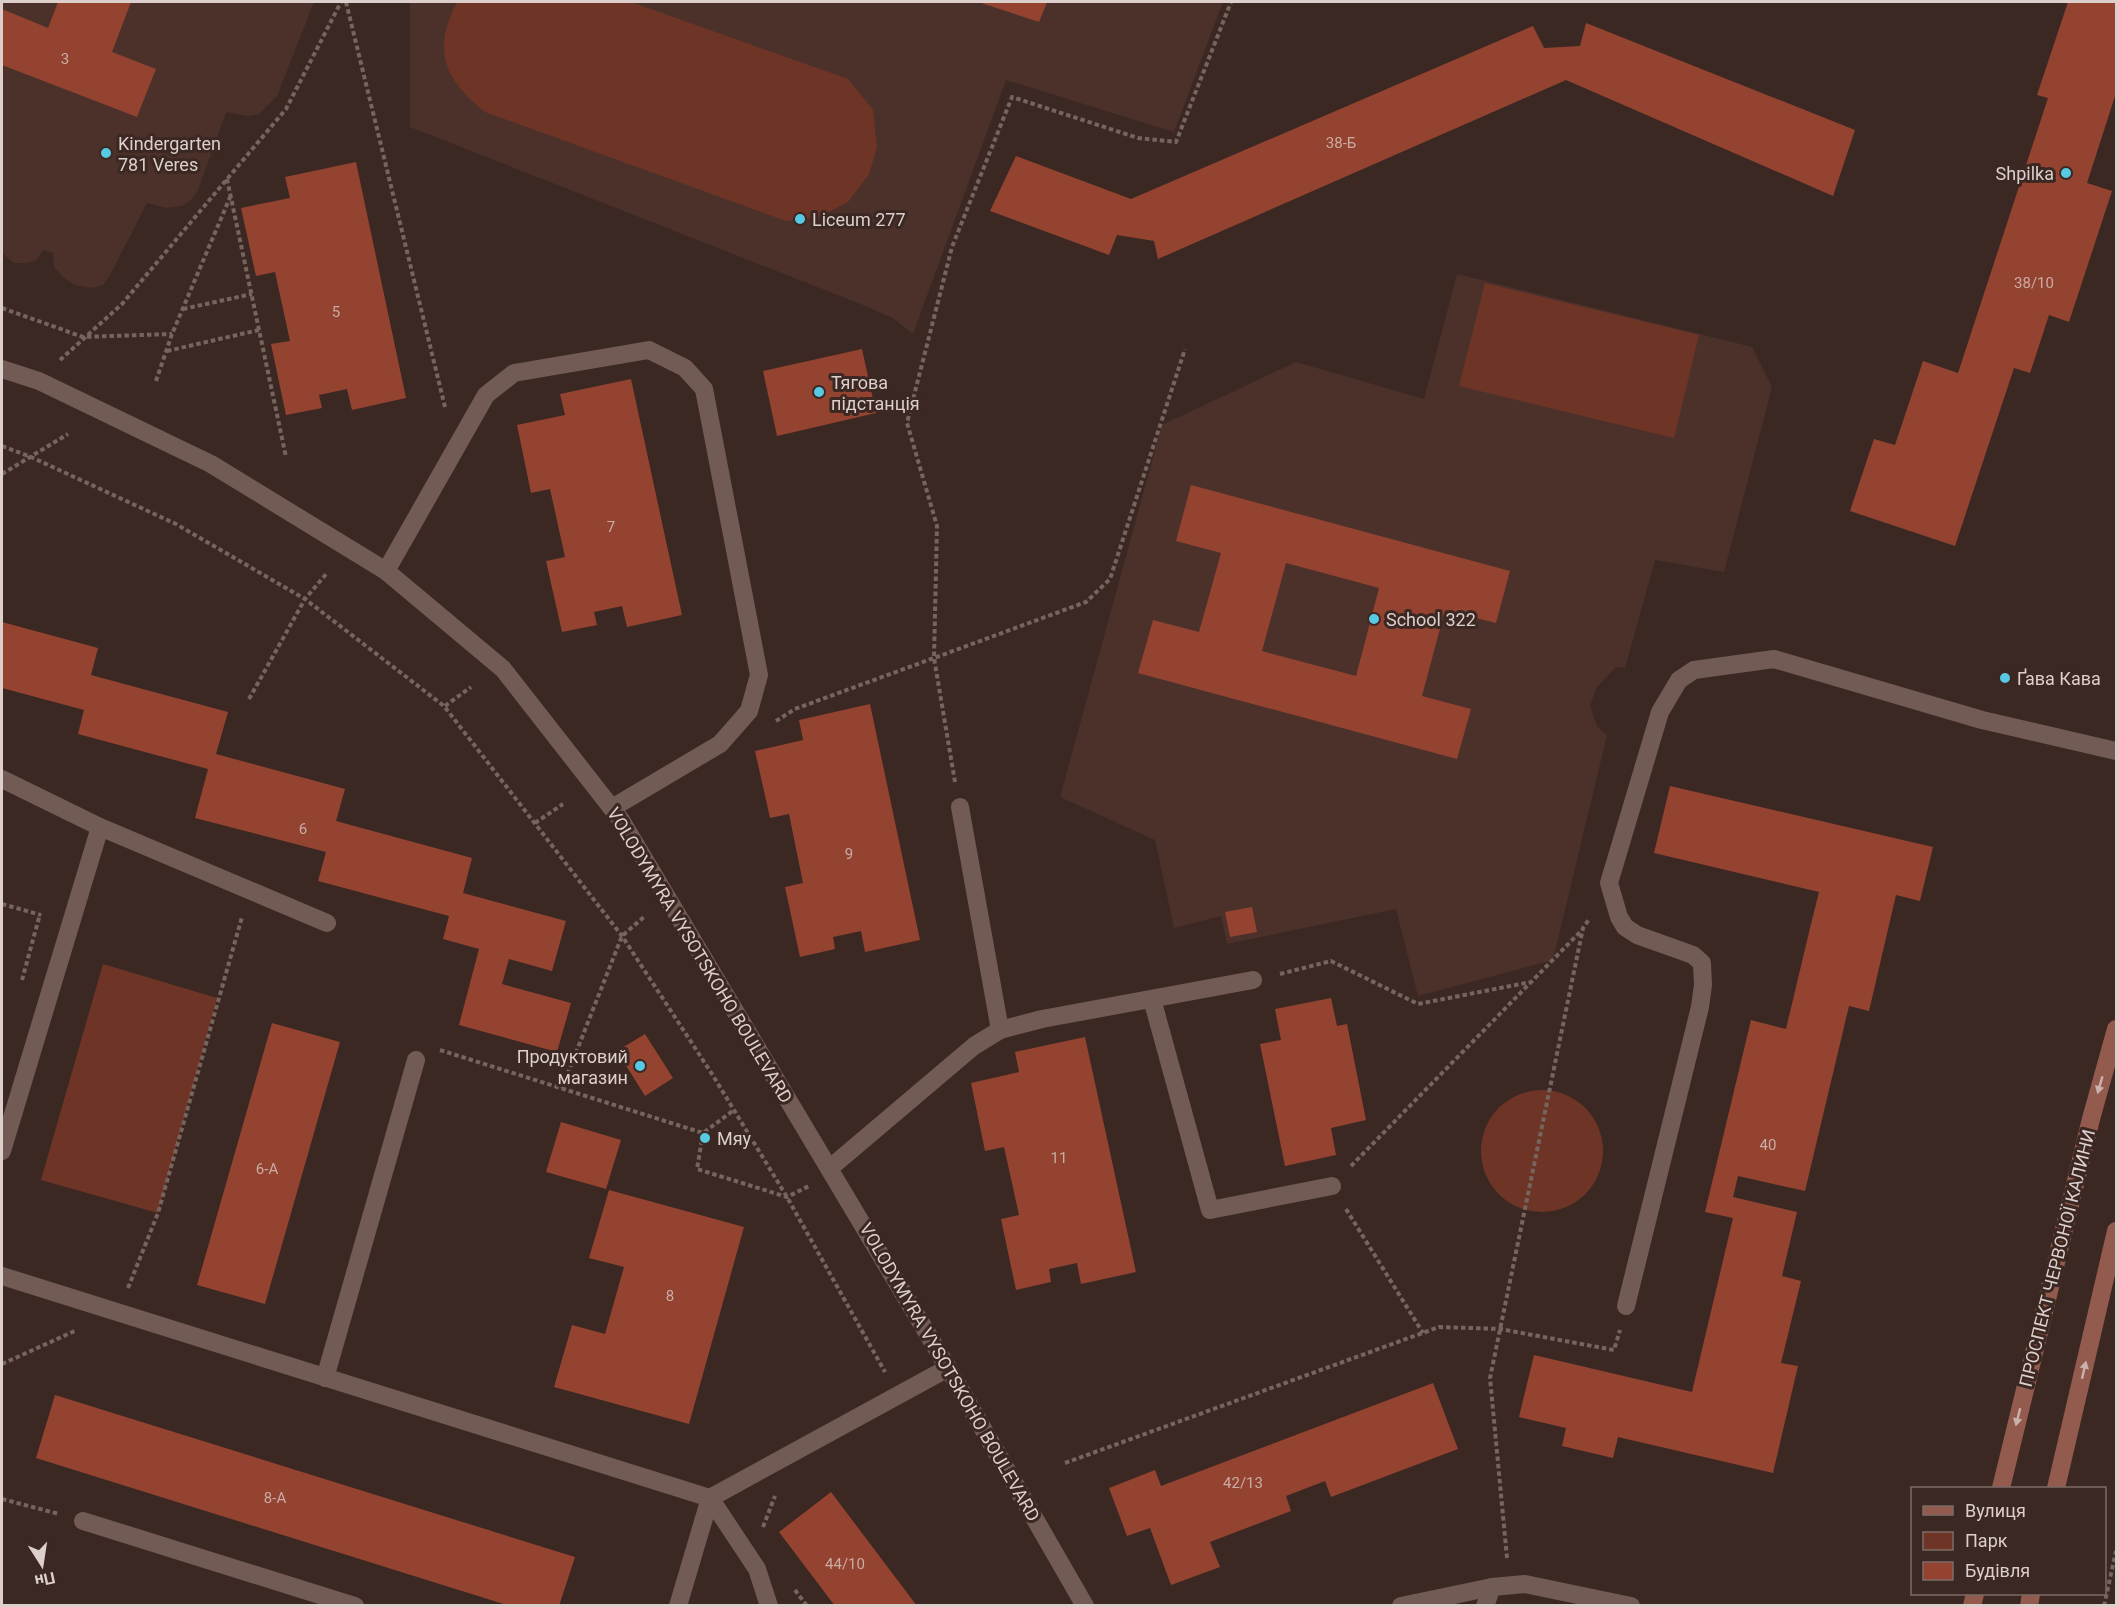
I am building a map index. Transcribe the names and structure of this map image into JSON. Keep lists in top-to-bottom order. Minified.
{"streets":{"main road":["ПРОСПЕКТ ЧЕРВОНОЇ КАЛИНИ"],"street":["VOLODYMYRA VYSOTSKOHO BOULEVARD"]},"places":["Kindergarten 781 Veres","Shpilka","Liceum 277","Тягова пiдстанцiя","School 322","Ґава Кава","Продуктовий магазин","Мяу"],"house_numbers":["3","38-Б","38/10","5","7","6","9","40","11","6-А","8","42/13","8-А","44/10"],"legend":["Вулиця","Парк","Будівля"],"north":"bottom"}
